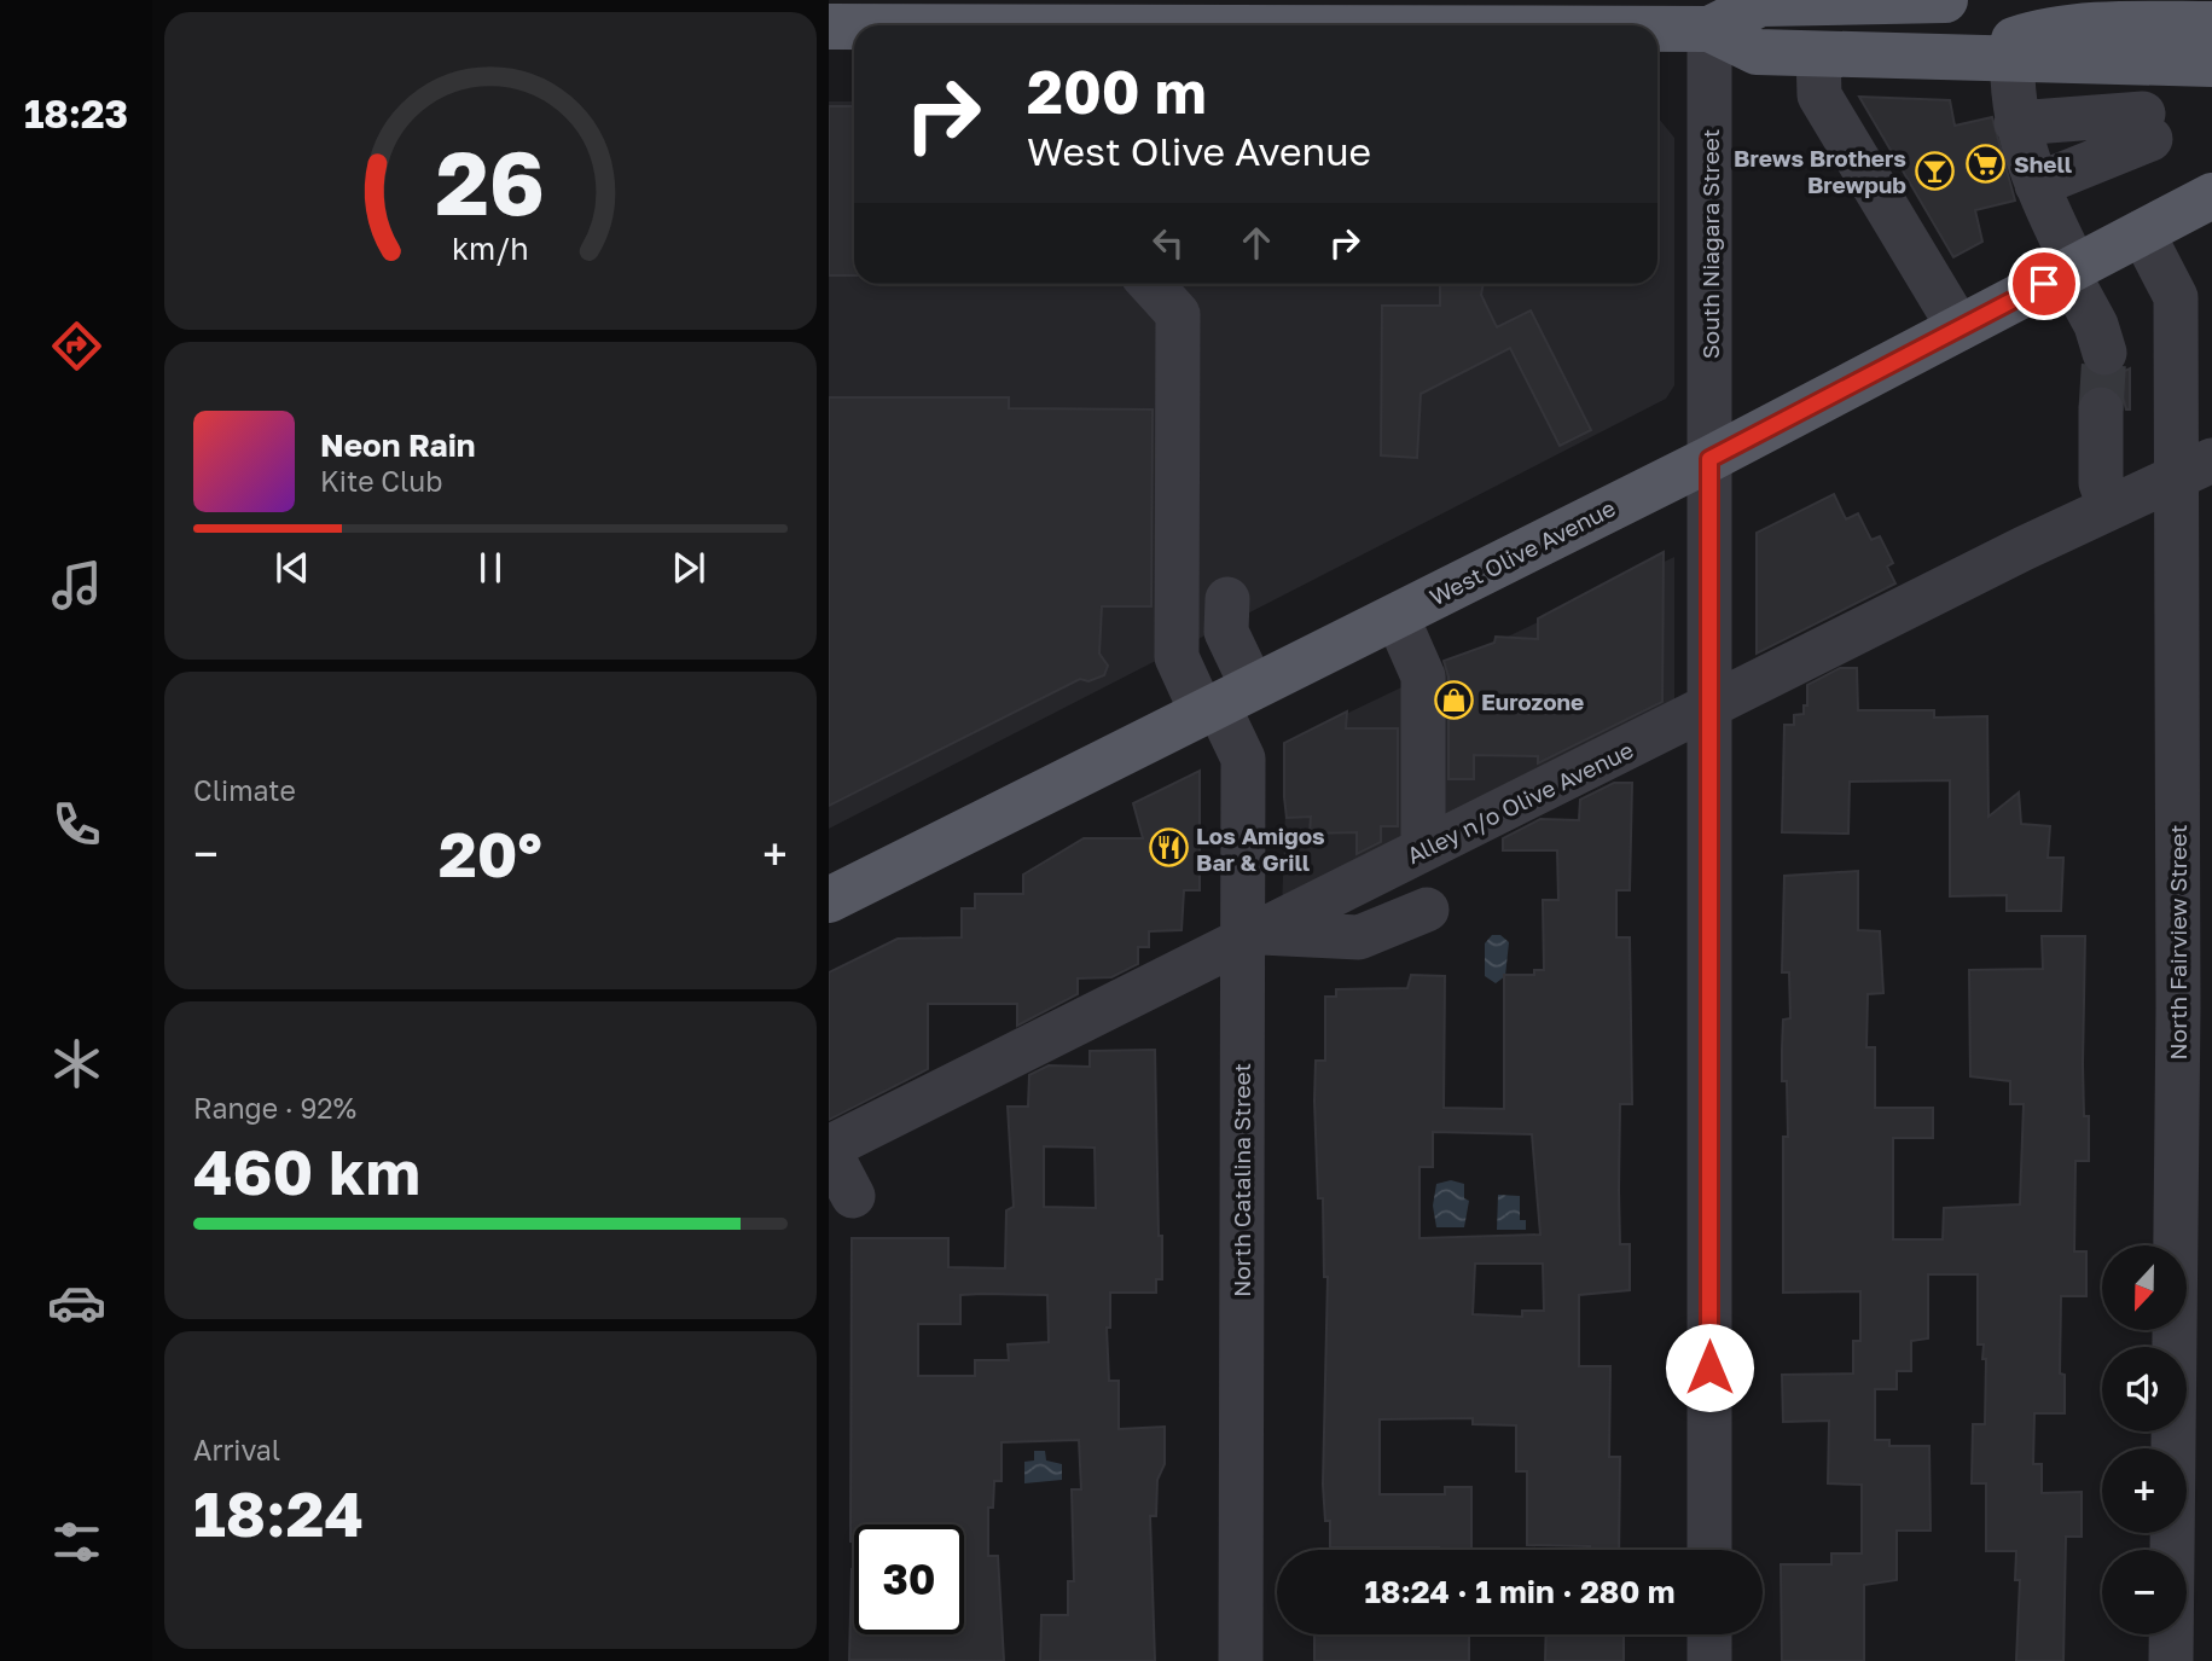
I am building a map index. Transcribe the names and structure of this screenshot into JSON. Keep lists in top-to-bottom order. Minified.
{"streets":{"main road":["West Olive Avenue"],"street":["South Niagara Street","Alley n/o Olive Avenue","North Fairview Street","North Catalina Street"]},"crossings":[["South Niagara Street","West Olive Avenue"],["South Niagara Street","Alley n/o Olive Avenue"],["West Olive Avenue","North Fairview Street"],["West Olive Avenue","North Catalina Street"],["Alley n/o Olive Avenue","North Fairview Street"],["Alley n/o Olive Avenue","North Catalina Street"]],"places":{"supermarket":["Shell"],"bar":["Brews Brothers Brewpub"],"shop":["Eurozone"],"restaurant":["Los Amigos Bar & Grill"]},"north":"bottom","page":{"tabs":"18:23","turn":["200 m","West Olive Avenue"],"song":["Neon Rain","Kite Club"],"tile":["Climate",["Range · 92%","460 km"],["Arrival","18:24"]],"heat":["−","20°","+"],"map_buttons":["+","−"],"limit":"30","trip":"18:24 · 1 min · 280 m","gauge":["26","km/h"]}}
